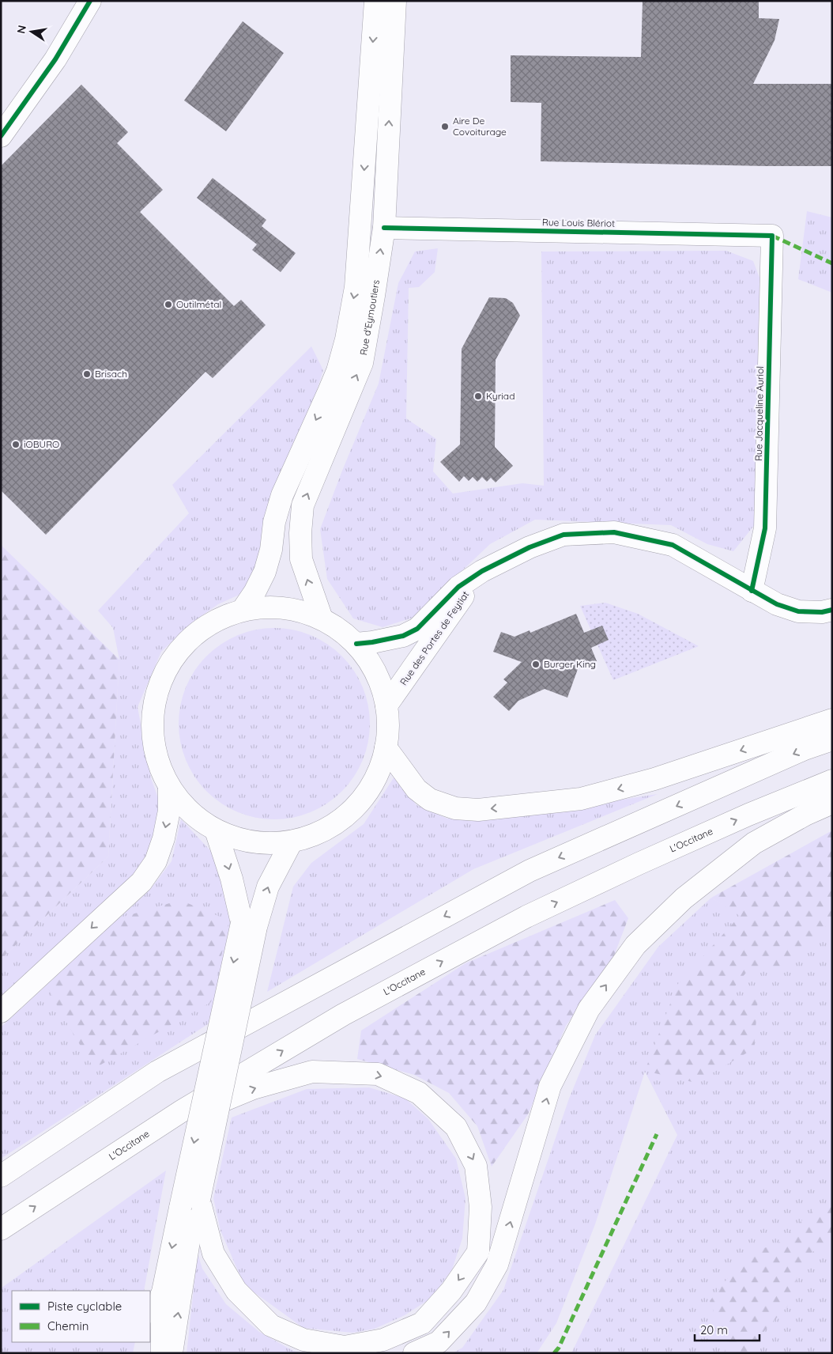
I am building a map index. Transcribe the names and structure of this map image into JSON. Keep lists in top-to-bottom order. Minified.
{"streets":{"main road":["Rue Louis Blériot","Rue d'Eymoutiers","Rue Jacqueline Auriol","Rue des Portes de Feytiat","L'Occitane"]},"crossings":[["Rue Louis Blériot","Rue d'Eymoutiers"],["Rue Louis Blériot","Rue Jacqueline Auriol"],["Rue Jacqueline Auriol","Rue des Portes de Feytiat"]],"places":["Aire De Covoiturage","Outilmétal","Brisach","Kyriad","iOBURO","Burger King"],"legend":["Piste cyclable","Chemin"],"scale_bar":"20 m","north":"left"}
